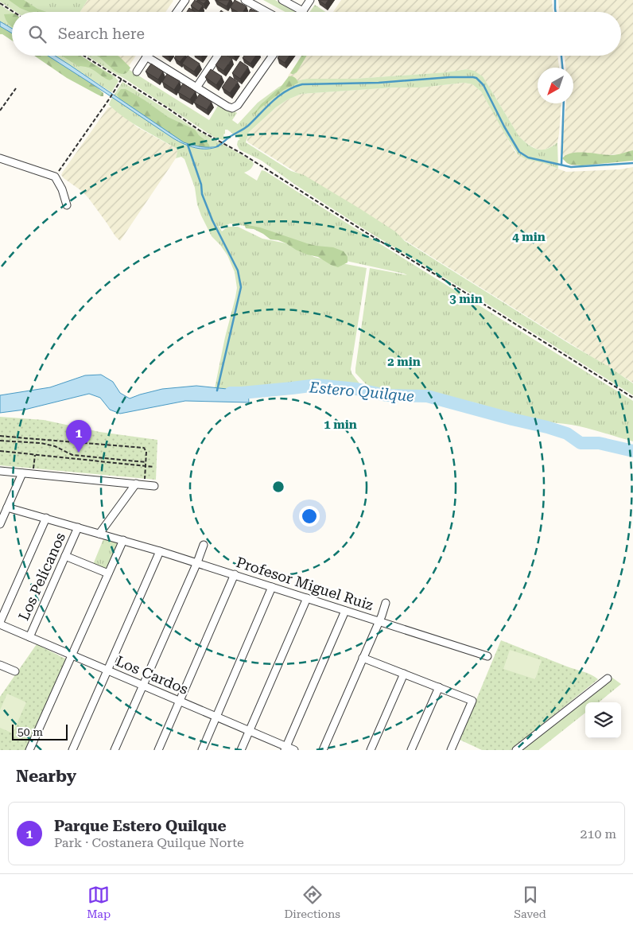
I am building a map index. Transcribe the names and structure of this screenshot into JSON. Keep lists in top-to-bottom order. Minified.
{"streets":{"street":["Los Pelícanos","Profesor Miguel Ruiz","Los Cardos"]},"crossings":[["Los Pelícanos","Profesor Miguel Ruiz"],["Los Pelícanos","Los Cardos"]],"water":["Estero Quilque"],"scale_bar":"50 m","north":"bottom left","page":{"search":"Search here","pins":"1","scale":"50 m","heading":"Nearby","list":[{"mark":"1","name":"Parque Estero Quilque","note":"Park · Costanera Quilque Norte","value":"210 m"}],"nav":["Map","Directions","Saved"]},"rings":["4 min","3 min","2 min","1 min"]}
